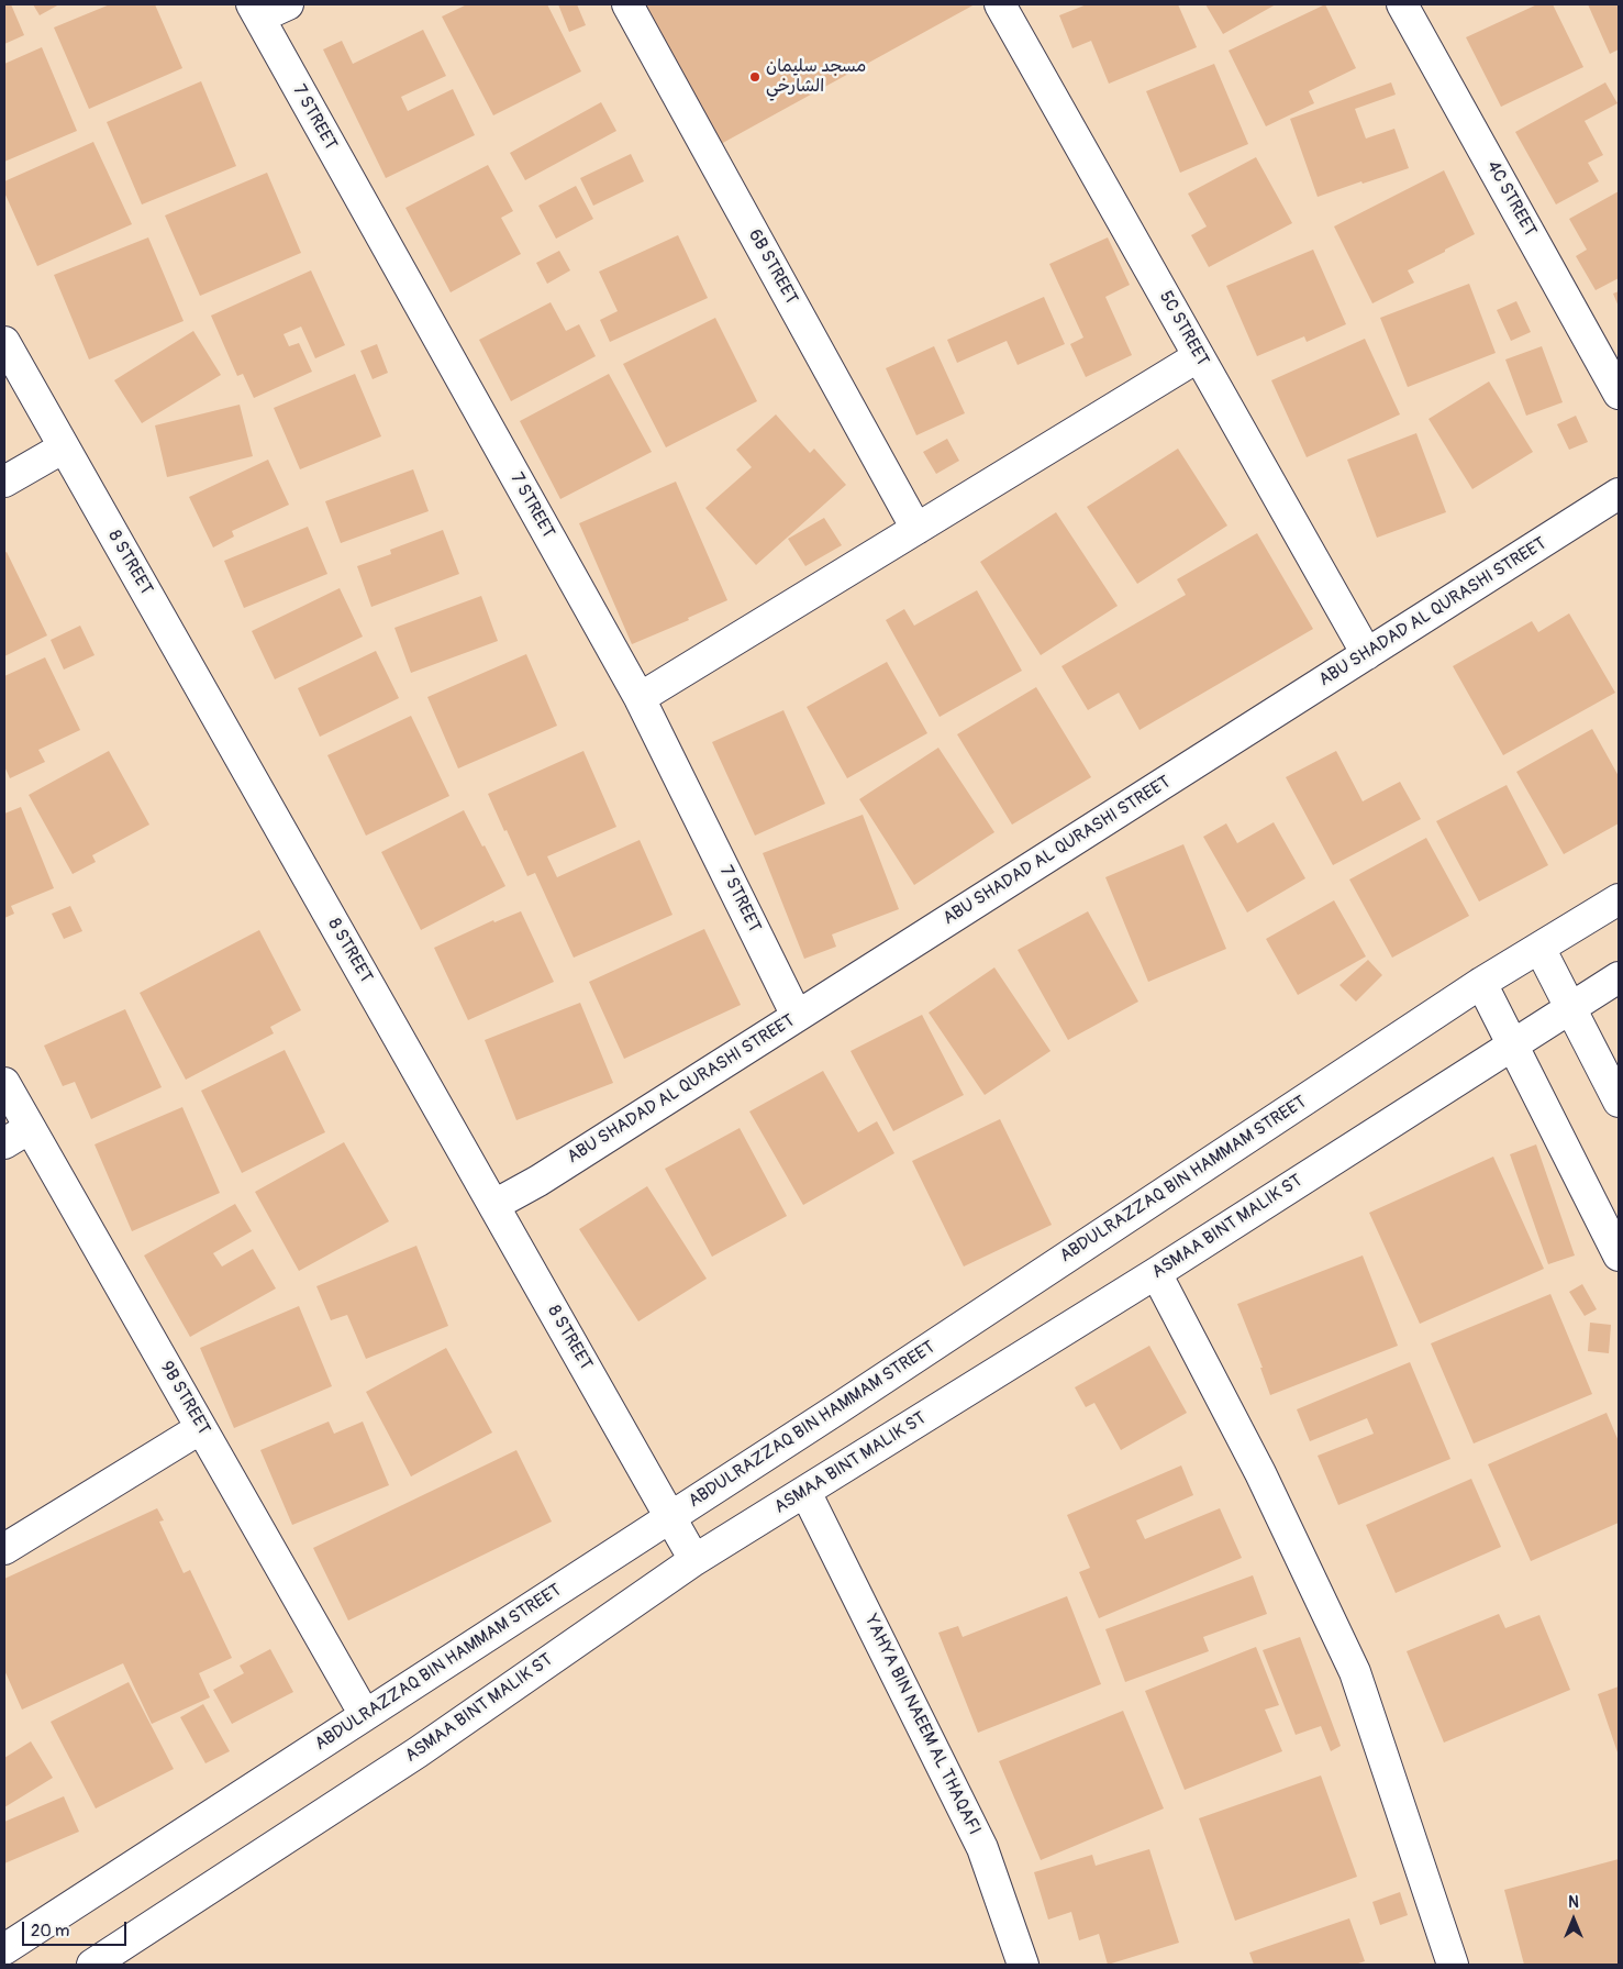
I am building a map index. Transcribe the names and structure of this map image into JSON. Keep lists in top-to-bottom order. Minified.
{"streets":{"street":["7 STREET","4C STREET","6B STREET","5C STREET","8 STREET","ABU SHADAD AL QURASHI STREET","ABDULRAZZAQ BIN HAMMAM STREET","ASMAA BINT MALIK ST","9B STREET","YAHYA BIN NAEEM AL THAQAFI"]},"crossings":[["7 STREET","ABU SHADAD AL QURASHI STREET"],["5C STREET","ABU SHADAD AL QURASHI STREET"],["8 STREET","ABU SHADAD AL QURASHI STREET"],["8 STREET","ABDULRAZZAQ BIN HAMMAM STREET"],["8 STREET","ASMAA BINT MALIK ST"],["ABDULRAZZAQ BIN HAMMAM STREET","9B STREET"],["ASMAA BINT MALIK ST","YAHYA BIN NAEEM AL THAQAFI"]],"places":["مسجد سليمان الشارخي"],"scale_bar":"20 m","north":"top"}
